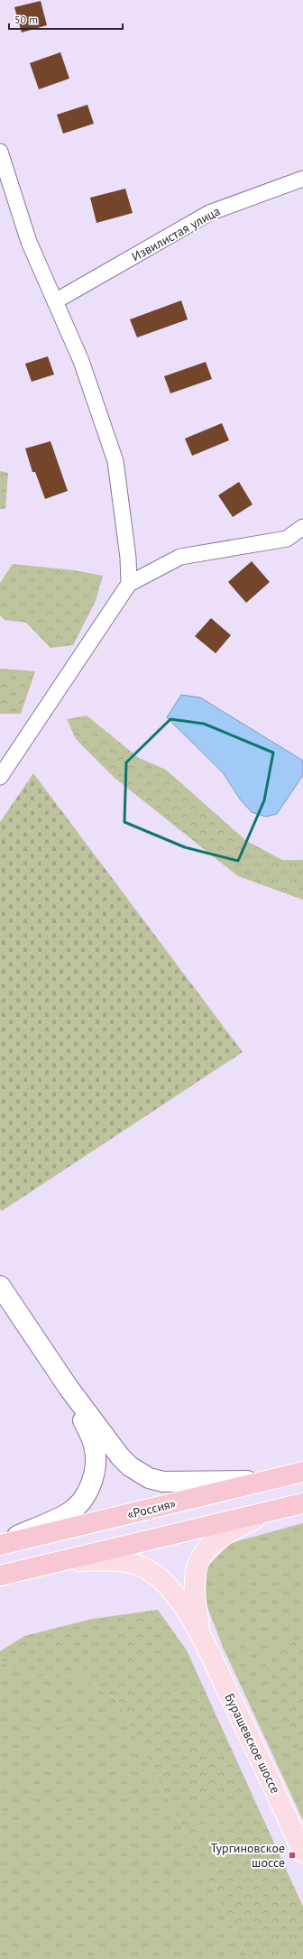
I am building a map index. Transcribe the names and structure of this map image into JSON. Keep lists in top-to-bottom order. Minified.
{"streets":{"highway":["«Россия»"],"main road":["Бурашевское шоссе"],"street":["Извилистая улица"]},"places":{"transit":["Тургиновское шоссе"]},"scale_bar":"50 m"}
